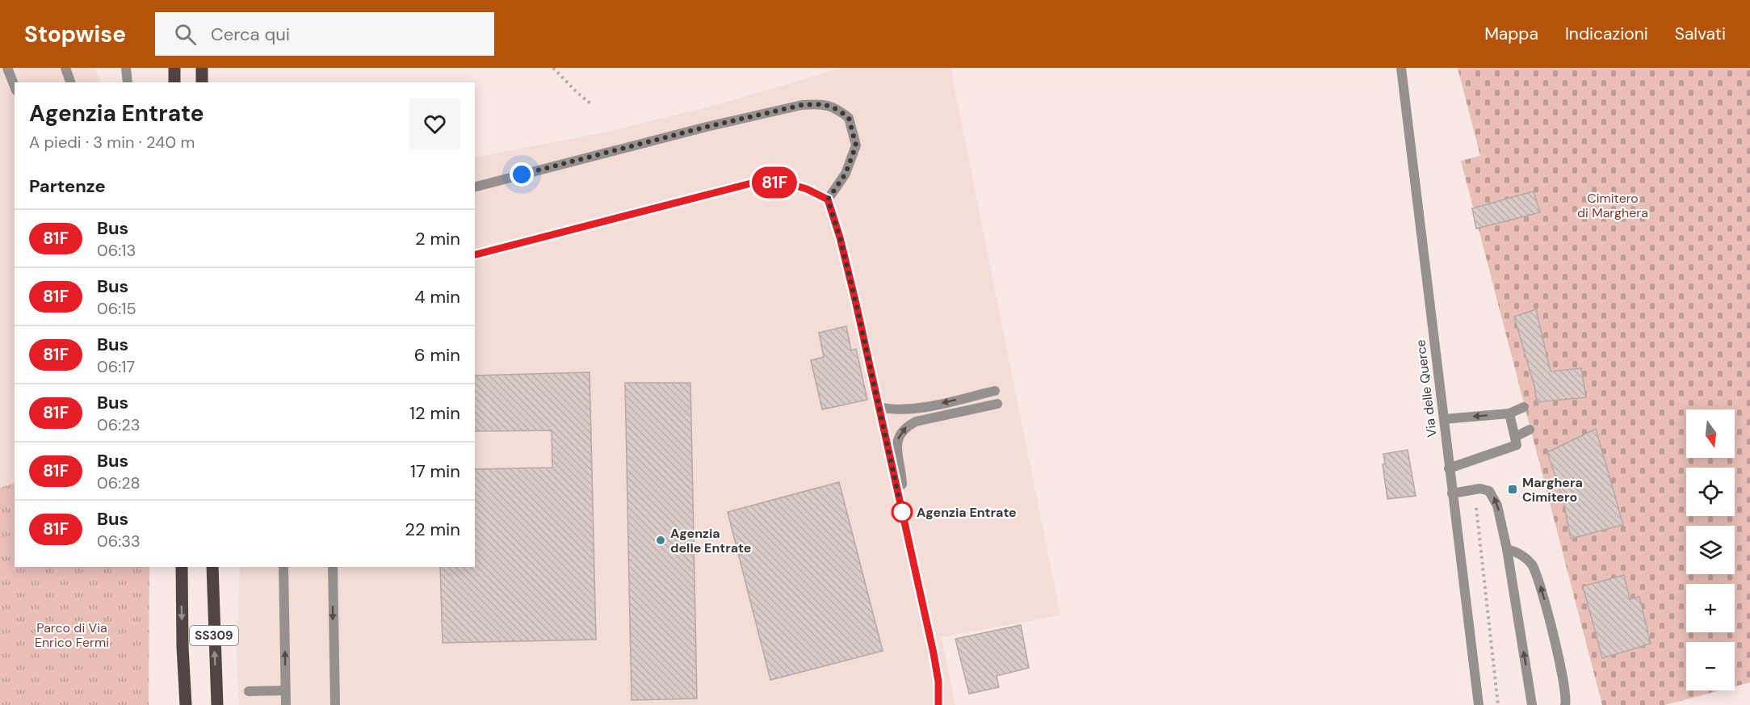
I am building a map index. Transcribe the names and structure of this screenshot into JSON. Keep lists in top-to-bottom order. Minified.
{"streets":{"main road":["SS309"],"street":["Via delle Querce"]},"parks":["Cimitero di Marghera","Parco di Via Enrico Fermi"],"places":{"transit":["Marghera Cimitero"],"other":["Agenzia Entrate","Agenzia delle Entrate"]},"lines":["bus line 81F"],"north":"bottom","page":{"header":"Stopwise","search":"Cerca qui","nav":["Mappa","Indicazioni","Salvati"],"on_map":"81F","heading":[["Agenzia Entrate","A piedi · 3 min · 240 m"],"Partenze"],"list":[{"mark":"81F","name":"Bus","note":"06:13","value":"2 min"},{"mark":"81F","name":"Bus","note":"06:15","value":"4 min"},{"mark":"81F","name":"Bus","note":"06:17","value":"6 min"},{"mark":"81F","name":"Bus","note":"06:23","value":"12 min"},{"mark":"81F","name":"Bus","note":"06:28","value":"17 min"},{"mark":"81F","name":"Bus","note":"06:33","value":"22 min"}],"map_buttons":["+","−"]}}
